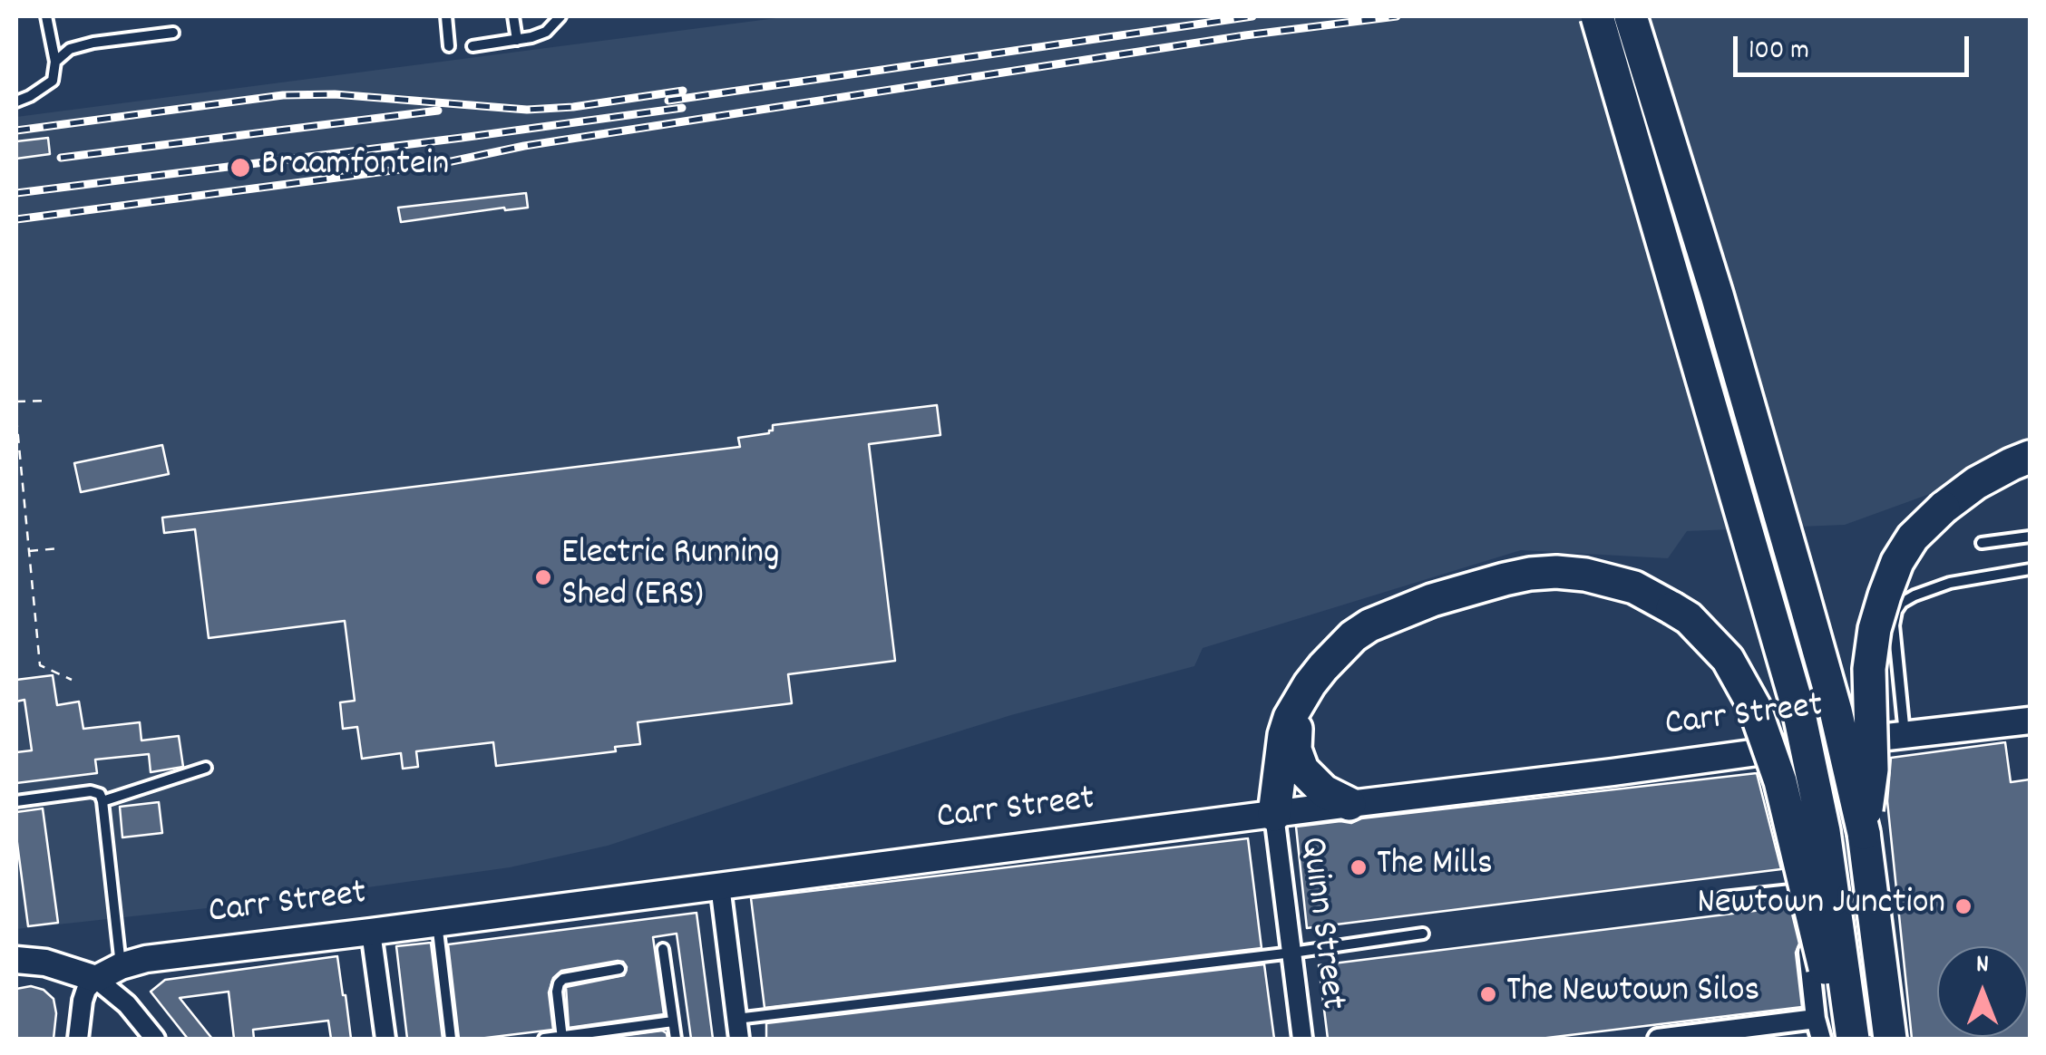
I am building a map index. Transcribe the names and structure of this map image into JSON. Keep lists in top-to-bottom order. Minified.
{"streets":{"street":["Carr Street","Quinn Street"]},"crossings":[["Carr Street","Quinn Street"]],"places":["Braamfontein","Electric Running Shed (ERS)","The Mills","Newtown Junction","The Newtown Silos"],"scale_bar":"100 m","north":"top"}
